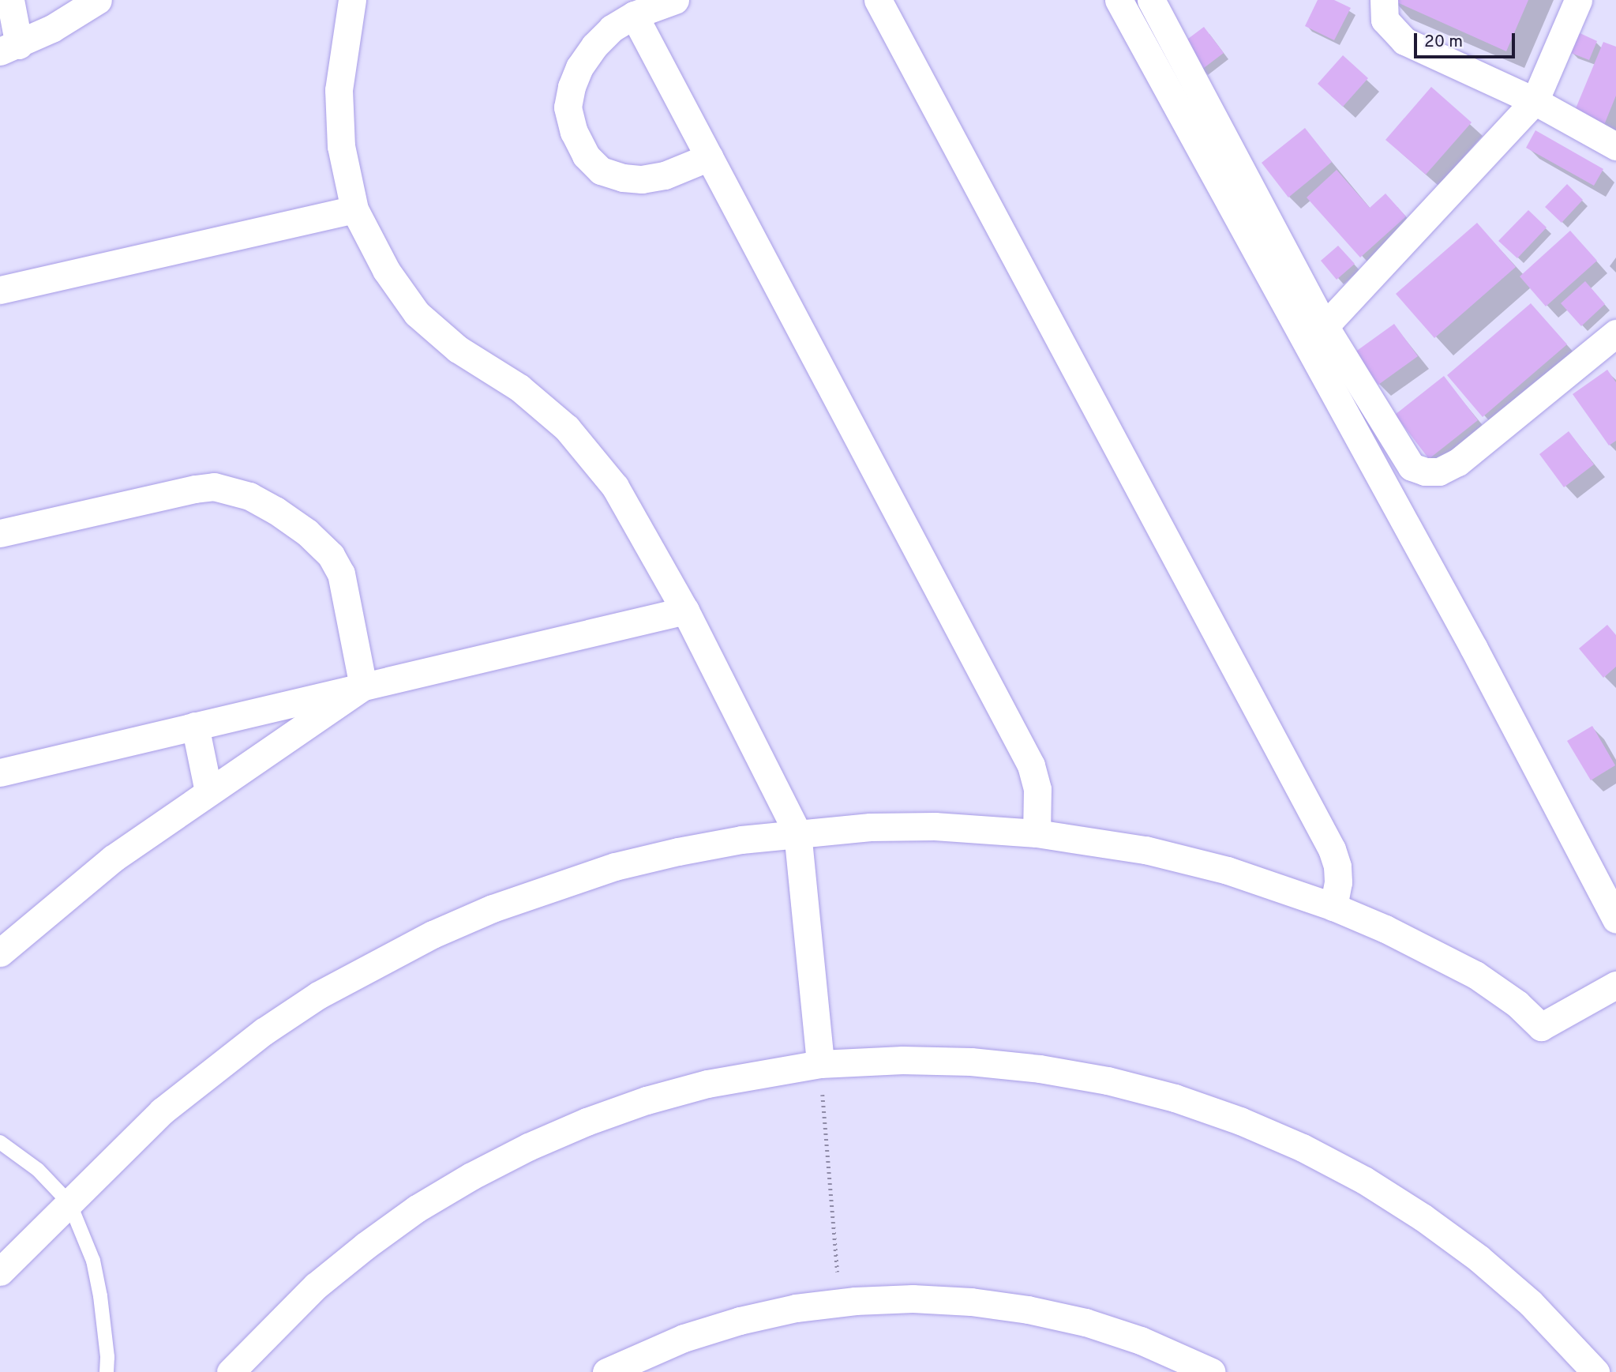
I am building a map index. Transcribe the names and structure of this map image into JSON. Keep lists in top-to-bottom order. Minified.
{"scale_bar":"20 m"}
